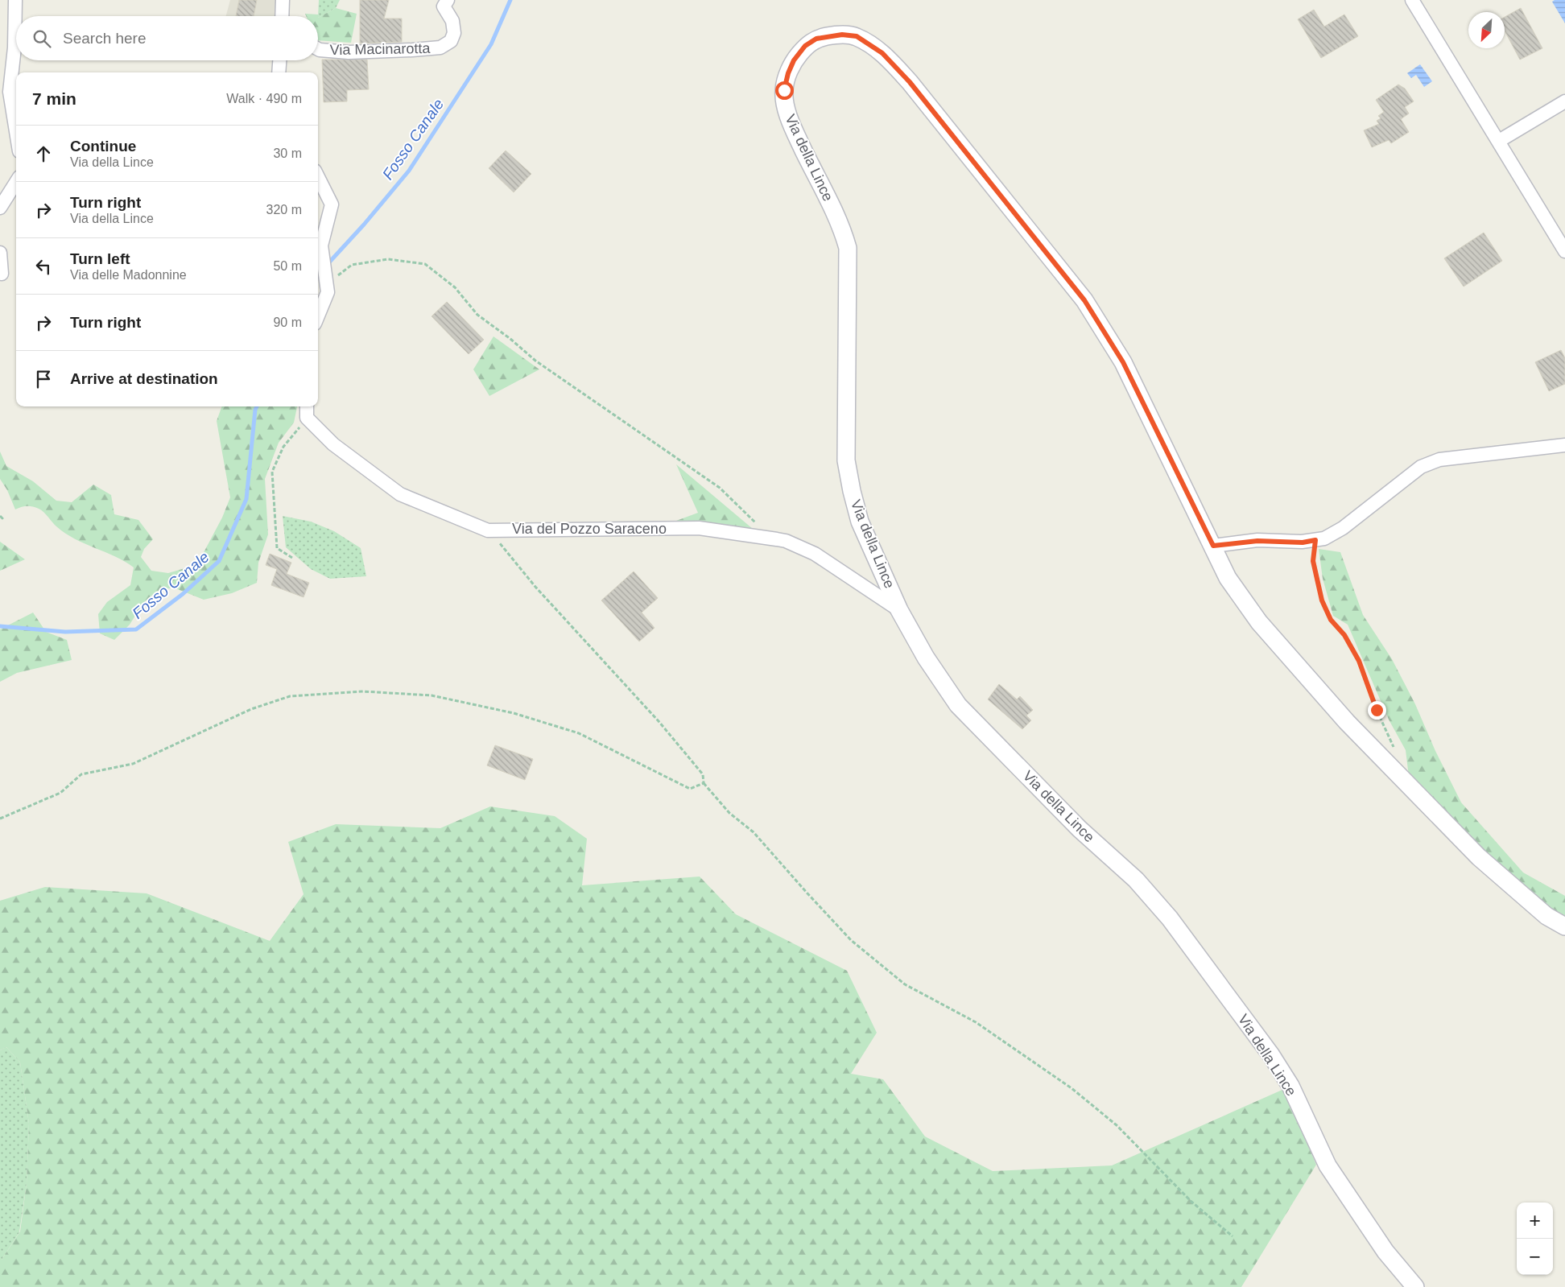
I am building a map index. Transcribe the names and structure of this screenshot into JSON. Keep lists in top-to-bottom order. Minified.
{"streets":{"street":["Via Macinarotta","Via della Lince","Via del Pozzo Saraceno"]},"crossings":[["Via della Lince","Via del Pozzo Saraceno"]],"water":["Fosso Canale"],"north":"bottom left","page":{"search":"Search here","heading":["7 min","Walk · 490 m"],"list":[["Continue","Via della Lince","30 m"],["Turn right","Via della Lince","320 m"],["Turn left","Via delle Madonnine","50 m"],["Turn right","90 m"],"Arrive at destination"],"map_buttons":["+","−"]}}
